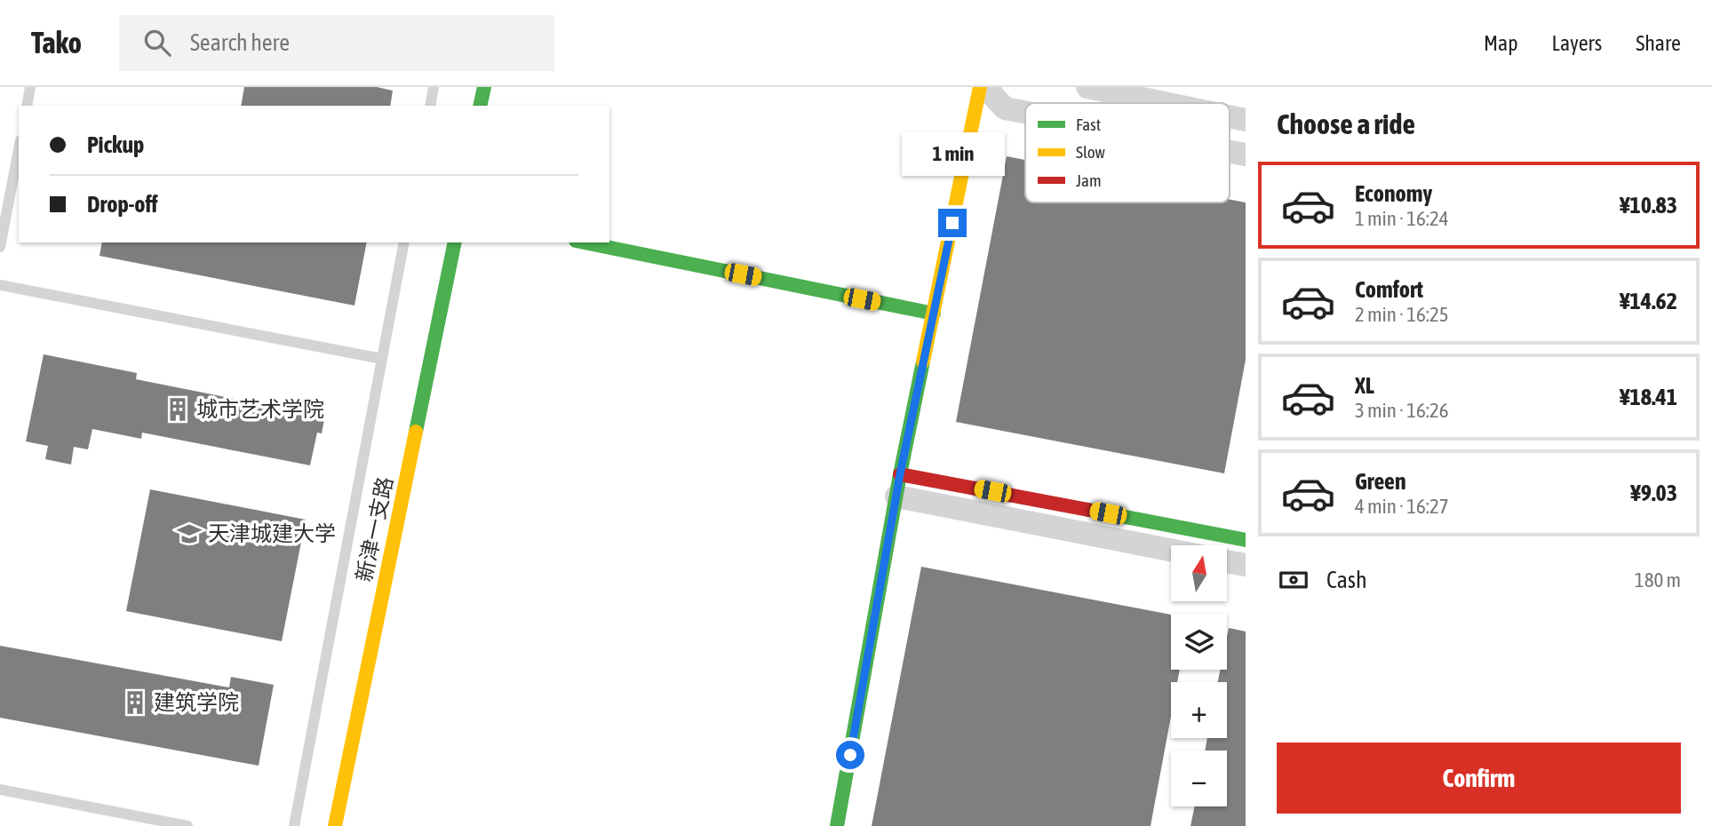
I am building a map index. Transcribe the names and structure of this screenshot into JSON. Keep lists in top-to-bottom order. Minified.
{"streets":{"street":["新津一支路"]},"places":{"building":["城市艺术学院","建筑学院"],"school or university":["天津城建大学"]},"legend":["Fast","Slow","Jam"],"north":"top","page":{"header":"Tako","search":"Search here","nav":["Map","Layers","Share"],"heading":"Choose a ride","banner":["Pickup","Drop-off"],"bubble":"1 min","list":[{"name":"Economy","note":"1 min · 16:24","value":"¥10.83"},{"name":"Comfort","note":"2 min · 16:25","value":"¥14.62"},{"name":"XL","note":"3 min · 16:26","value":"¥18.41"},{"name":"Green","note":"4 min · 16:27","value":"¥9.03"}],"map_buttons":["+","−"],"pay":["Cash","180 m"],"buttons":"Confirm"}}
